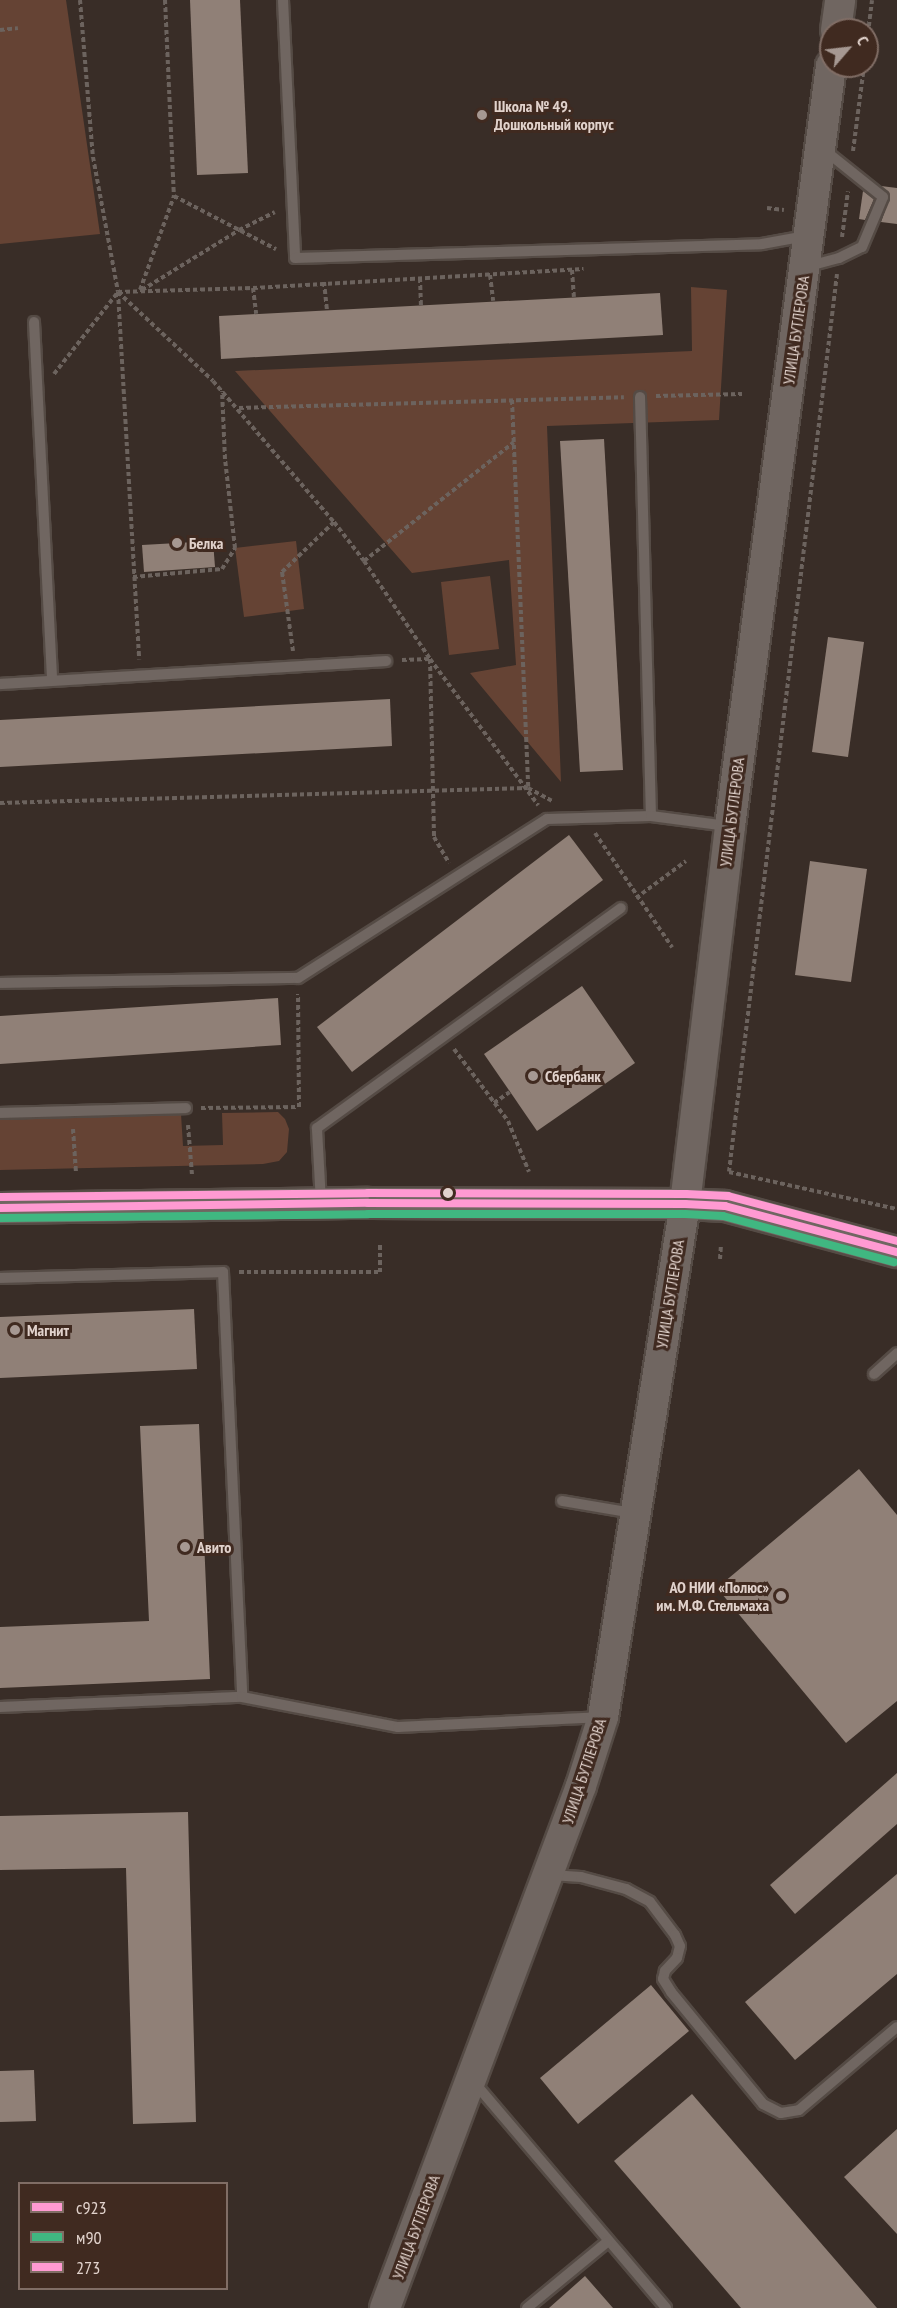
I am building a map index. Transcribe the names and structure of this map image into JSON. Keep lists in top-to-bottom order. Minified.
{"streets":{"street":["УЛИЦА БУТЛЕРОВА"]},"places":["Школа № 49. Дошкольный корпус","Белка","Сбербанк","Магнит","Авито","АО НИИ «Полюс» им. М.Ф. Стельмаха"],"lines":["transit line 273","transit line с923","transit line м90"],"legend":["с923","м90","273"],"north":"top right"}
